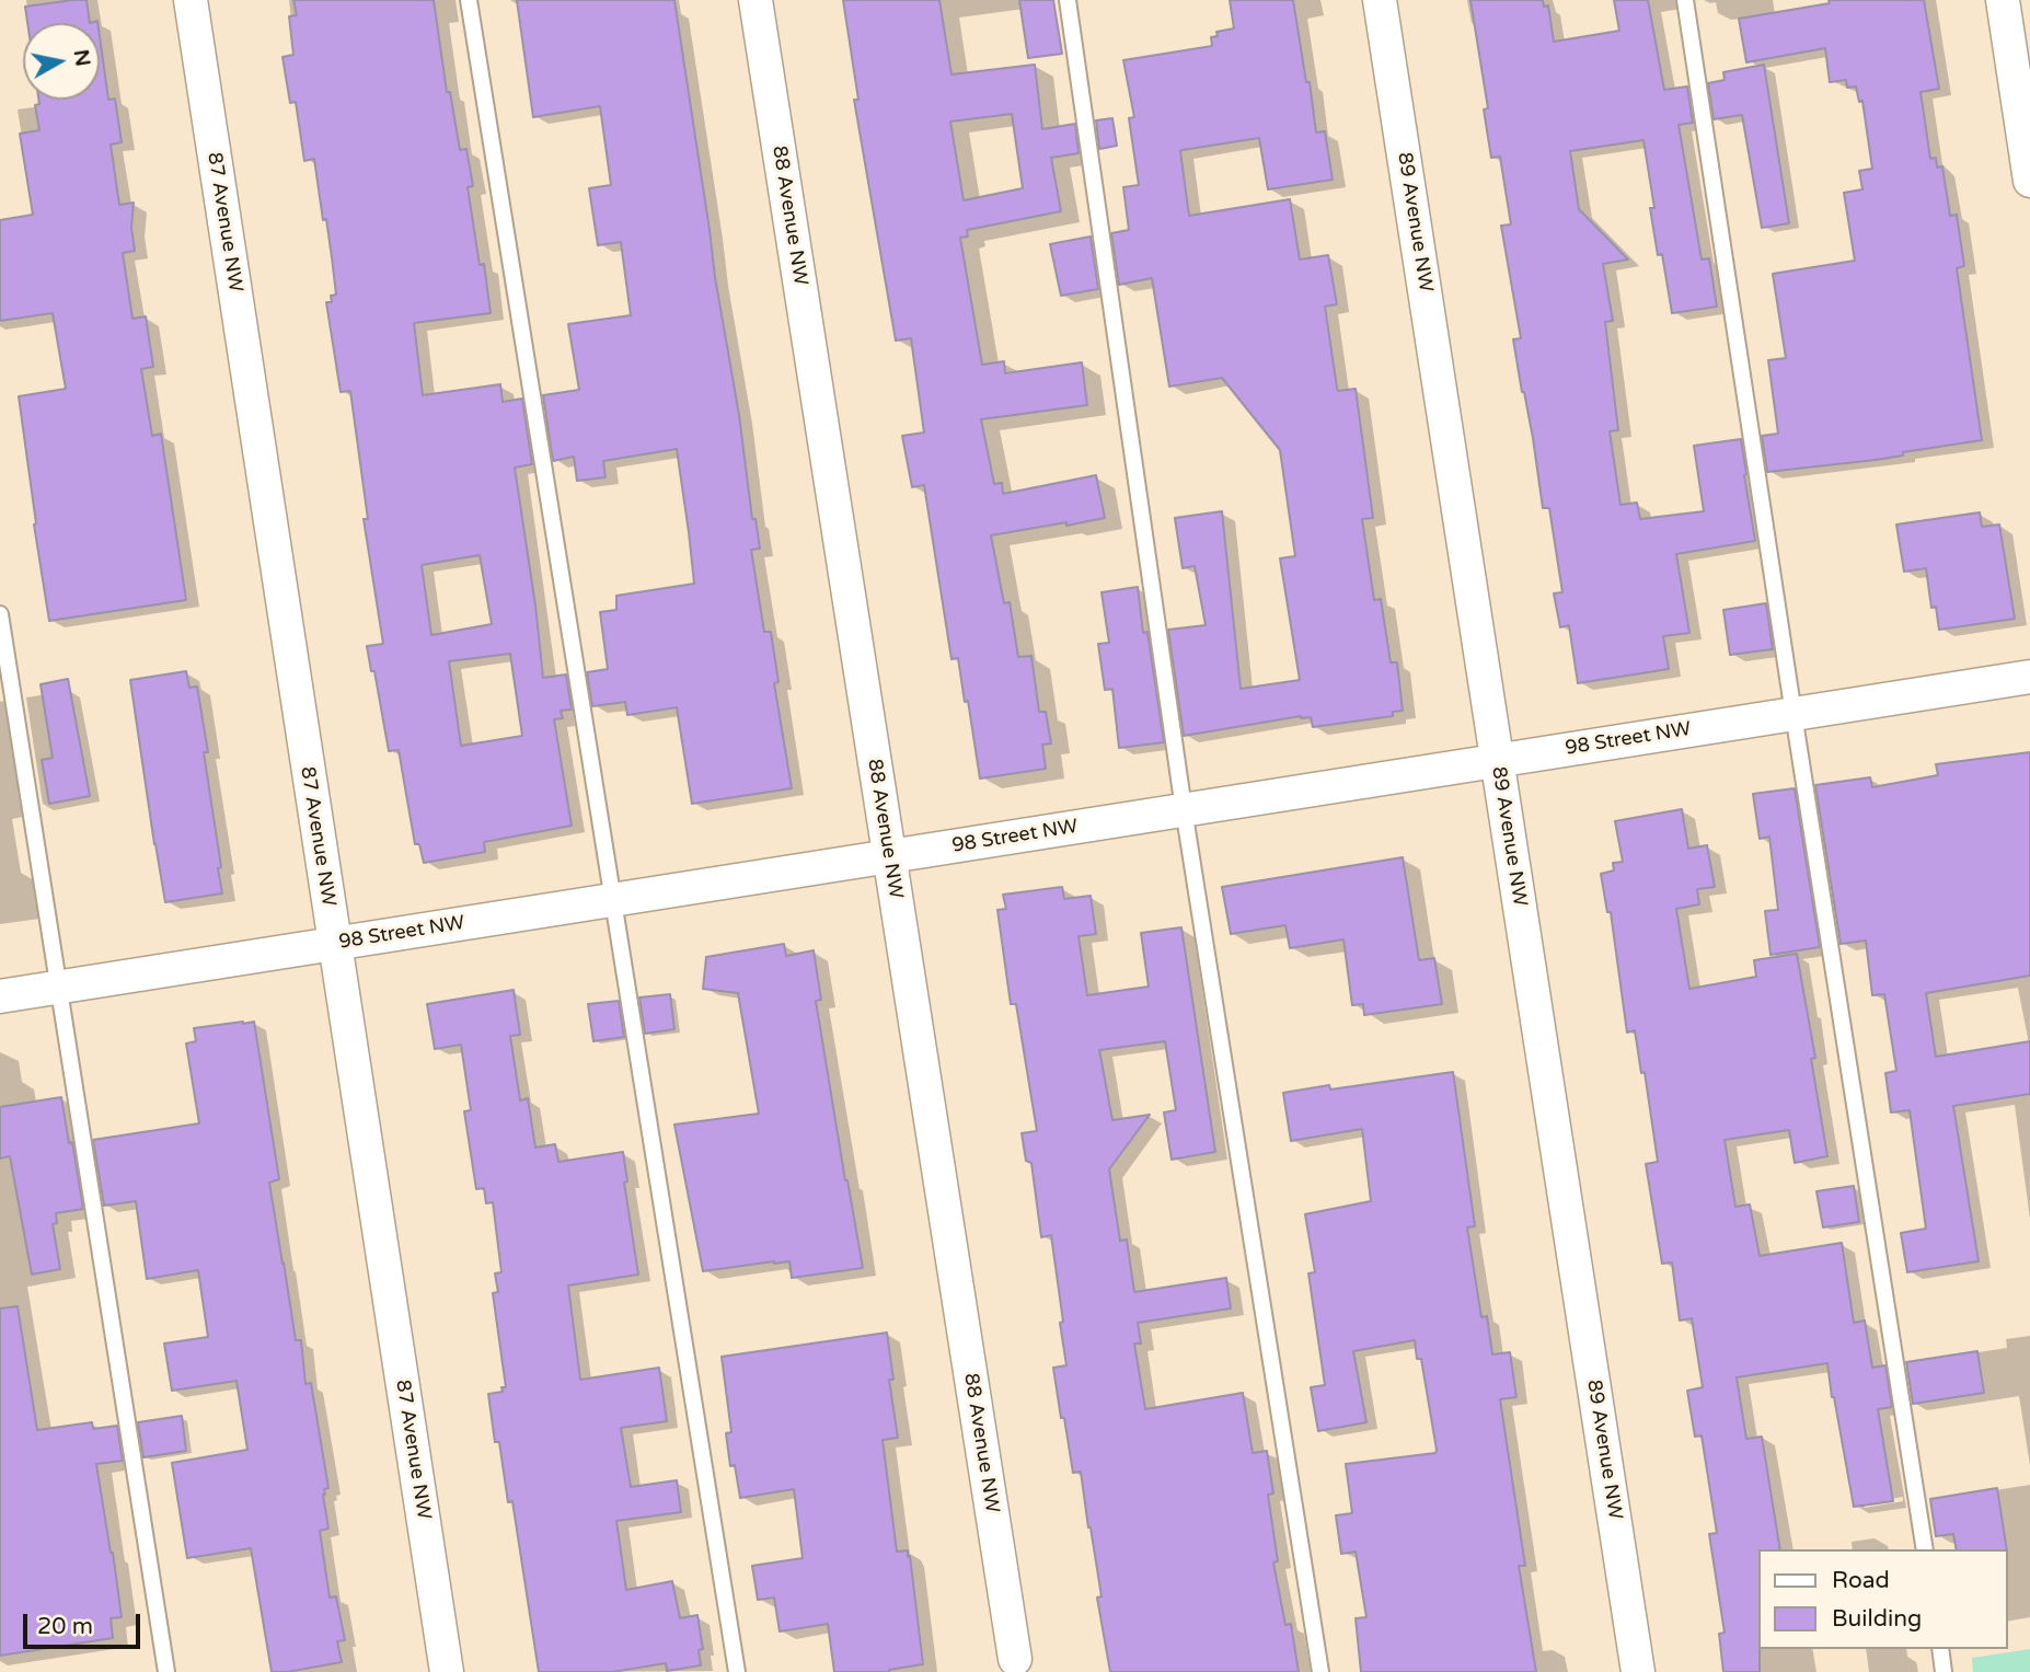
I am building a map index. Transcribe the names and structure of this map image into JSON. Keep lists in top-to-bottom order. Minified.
{"streets":{"street":["88 Avenue NW","87 Avenue NW","89 Avenue NW","98 Street NW"]},"crossings":[["88 Avenue NW","98 Street NW"],["87 Avenue NW","98 Street NW"],["89 Avenue NW","98 Street NW"]],"legend":["Road","Building"],"scale_bar":"20 m","north":"right"}
